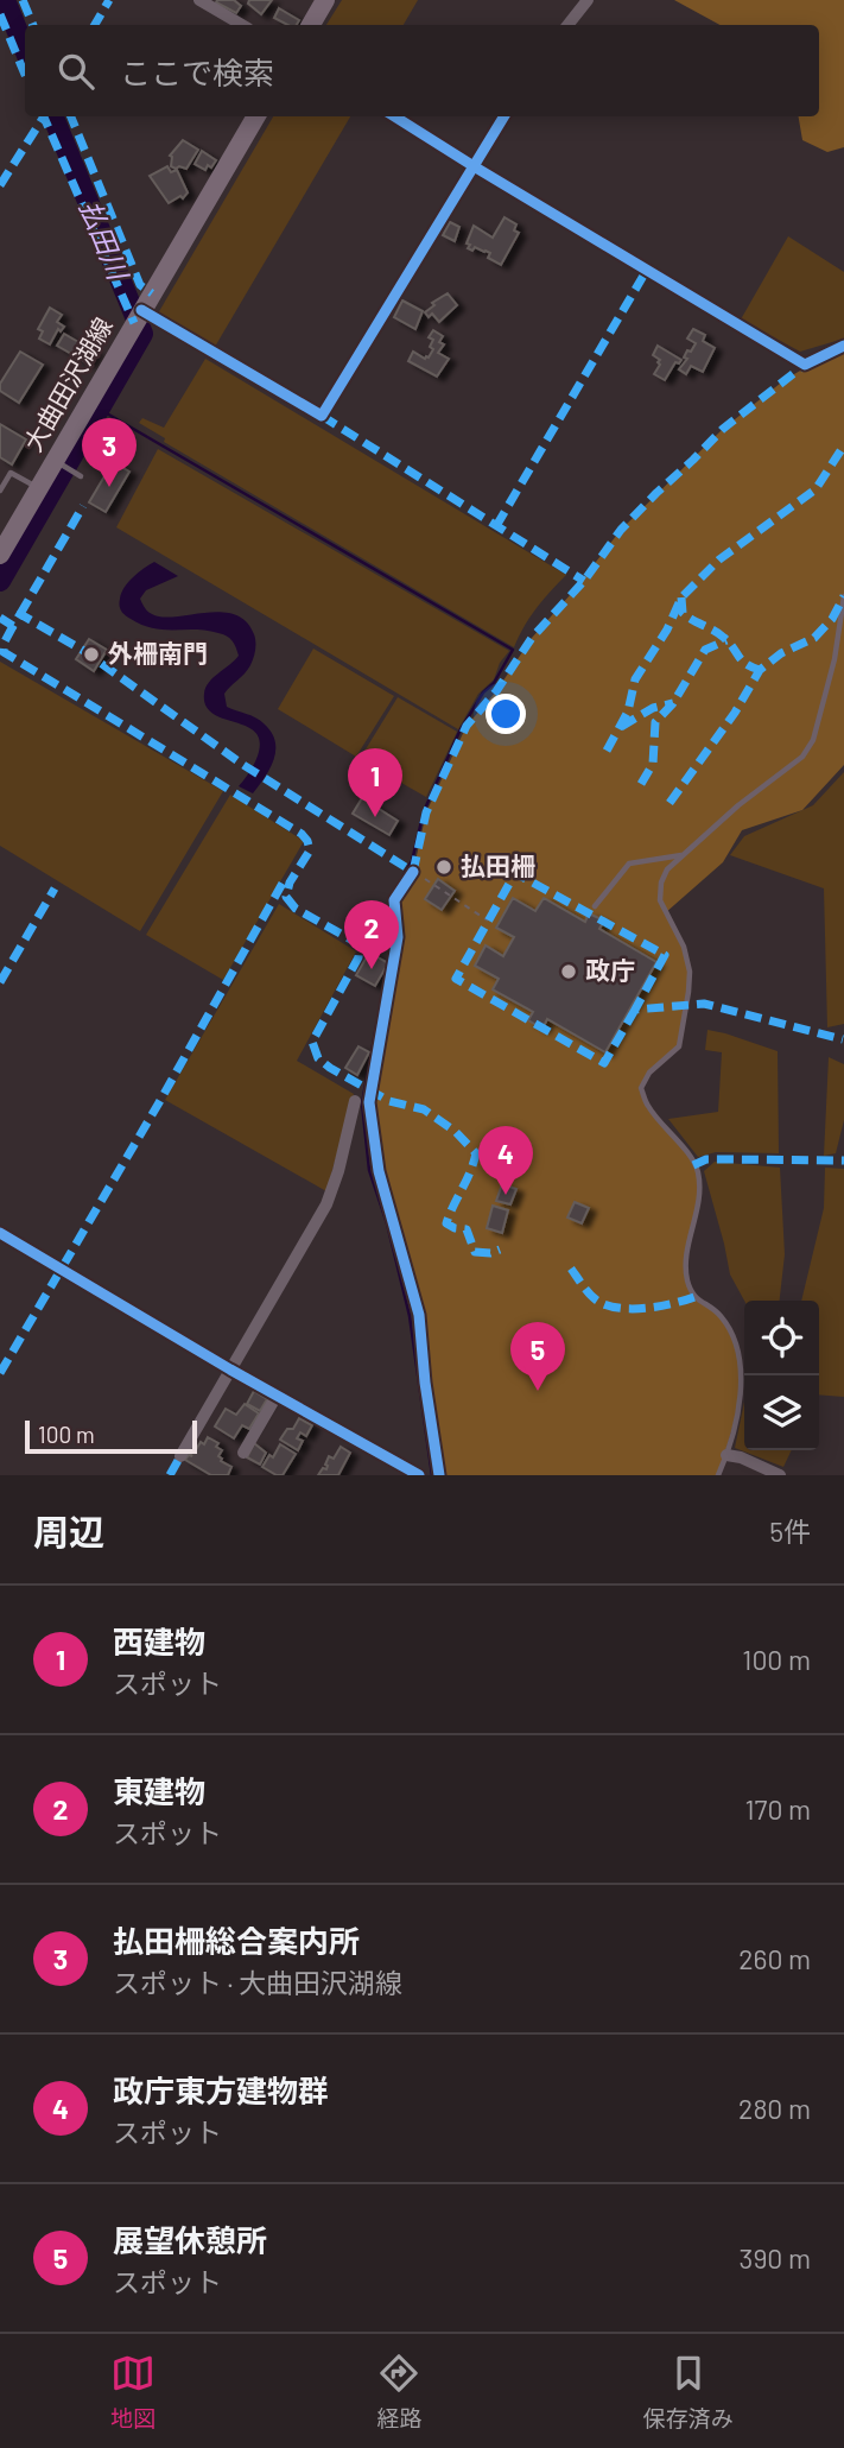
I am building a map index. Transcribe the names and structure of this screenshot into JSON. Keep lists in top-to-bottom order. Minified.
{"streets":{"main road":["大曲田沢湖線"]},"water":["払田川"],"places":["外柵南門","払田柵","政庁"],"scale_bar":"100 m","page":{"search":"ここで検索","pins":["3","1","2","4","5"],"scale":"100 m","heading":["周辺","5件"],"list":[{"mark":"1","name":"西建物","note":"スポット","value":"100 m"},{"mark":"2","name":"東建物","note":"スポット","value":"170 m"},{"mark":"3","name":"払田柵総合案内所","note":"スポット · 大曲田沢湖線","value":"260 m"},{"mark":"4","name":"政庁東方建物群","note":"スポット","value":"280 m"},{"mark":"5","name":"展望休憩所","note":"スポット","value":"390 m"}],"nav":["地図","経路","保存済み"]}}
